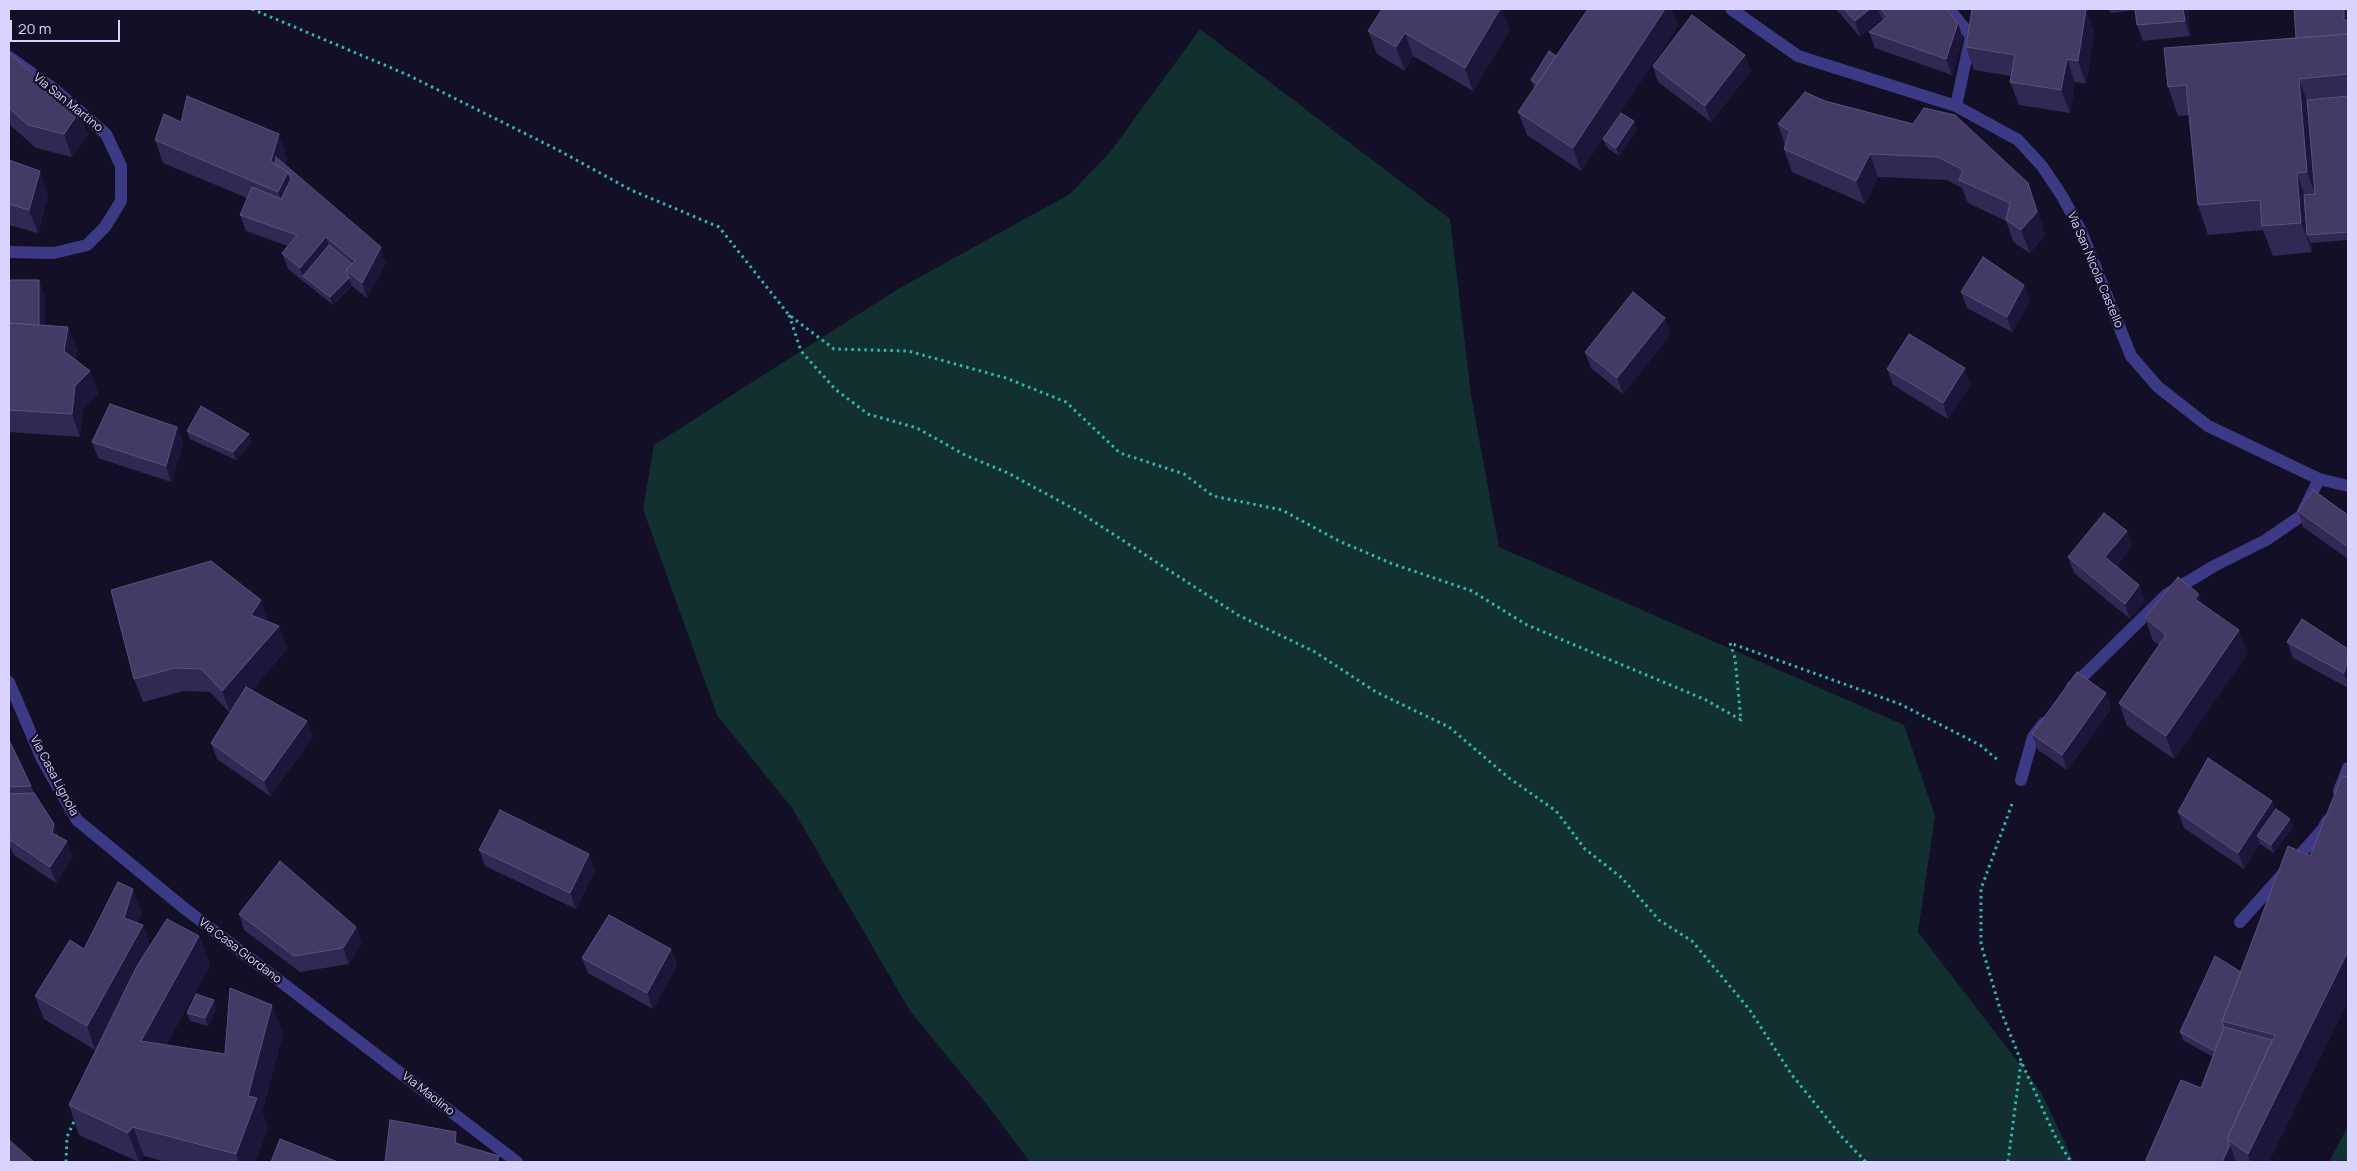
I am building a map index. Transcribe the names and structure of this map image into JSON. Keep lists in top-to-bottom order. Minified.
{"streets":{"street":["Via San Martino","Via San Nicola Castello","Via Casa Lignola","Via Casa Giordano","Via Maolino"]},"crossings":[["Via Casa Lignola","Via Casa Giordano"],["Via Casa Giordano","Via Maolino"]],"scale_bar":"20 m"}
